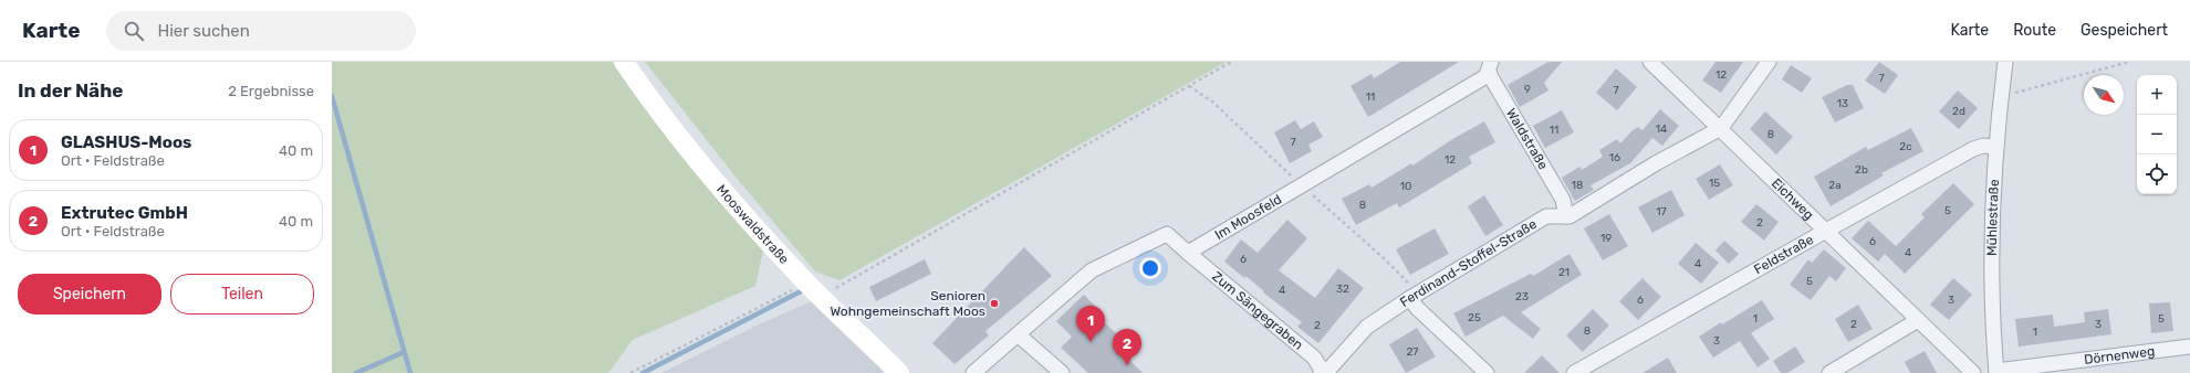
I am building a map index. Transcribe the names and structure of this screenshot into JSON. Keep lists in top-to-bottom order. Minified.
{"streets":{"main road":["Mooswaldstraße"],"street":["Waldstraße","Eichweg","Im Moosfeld","Mühlestraße","Feldstraße","Ferdinand-Stoffel-Straße","Zum Sängegraben","Dörnenweg"]},"crossings":[["Waldstraße","Im Moosfeld"],["Waldstraße","Ferdinand-Stoffel-Straße"],["Eichweg","Feldstraße"],["Eichweg","Ferdinand-Stoffel-Straße"],["Im Moosfeld","Zum Sängegraben"],["Mühlestraße","Feldstraße"],["Mühlestraße","Dörnenweg"],["Ferdinand-Stoffel-Straße","Zum Sängegraben"]],"places":["Senioren Wohngemeinschaft Moos"],"house_numbers":["12","7","9","7","11","13","2d","14","11","8","7","2c","16","12","2b","15","18","2a","10","8","5","17","2","19","6","4","6","4","21","5","32","4","23","6","3","25","1","5","2","3","2","8","1","3","27"],"north":"bottom right","page":{"header":"Karte","search":"Hier suchen","nav":["Karte","Route","Gespeichert"],"heading":["In der Nähe","2 Ergebnisse"],"map_buttons":["+","−"],"list":[{"mark":"1","name":"GLASHUS-Moos","note":"Ort · Feldstraße","value":"40 m"},{"mark":"2","name":"Extrutec GmbH","note":"Ort · Feldstraße","value":"40 m"}],"buttons":["Speichern","Teilen"],"pins":["1","2"]}}
